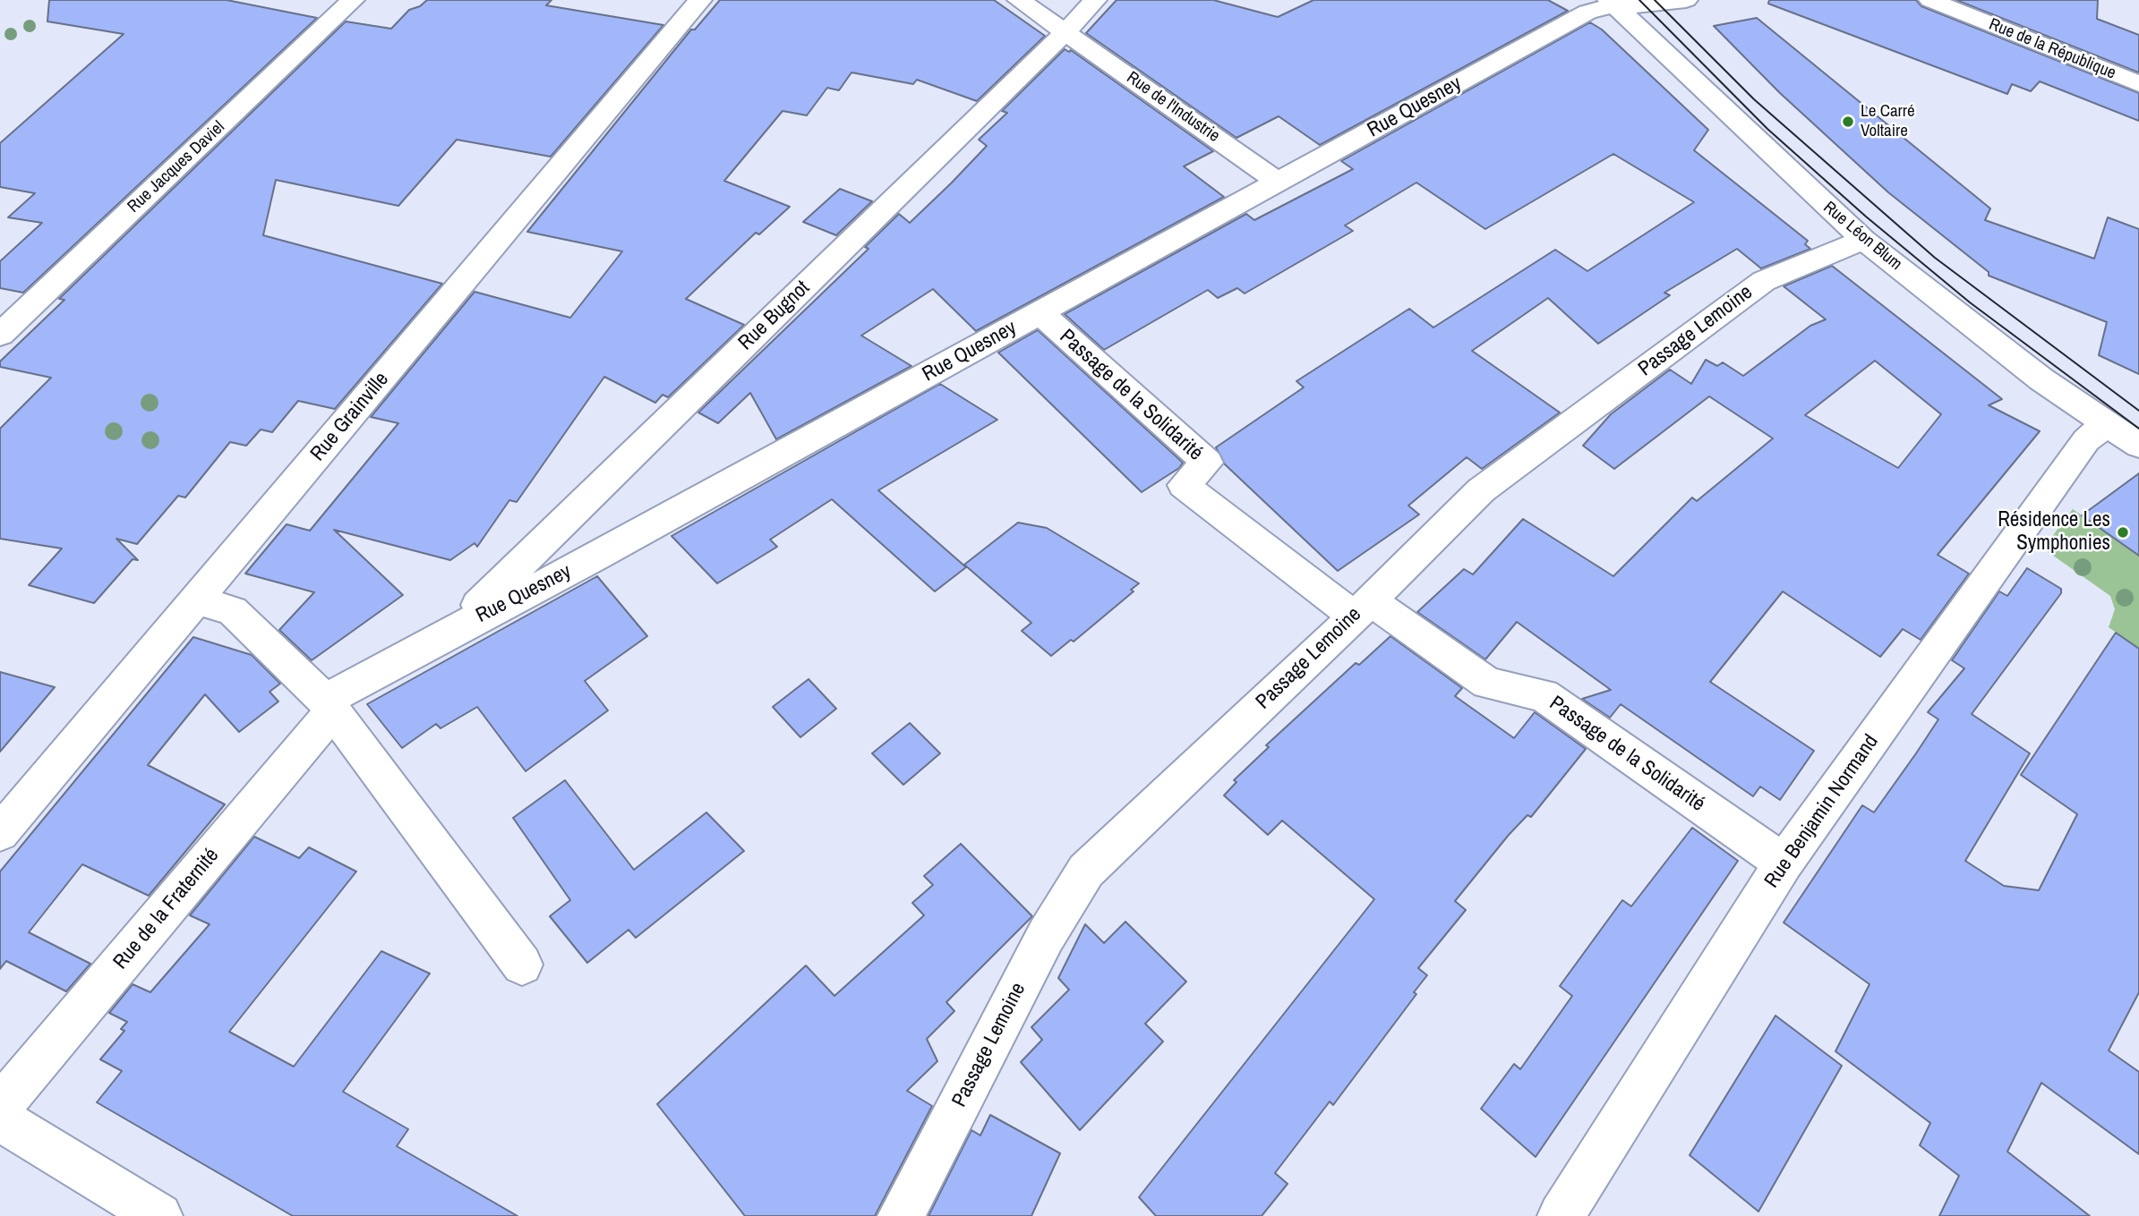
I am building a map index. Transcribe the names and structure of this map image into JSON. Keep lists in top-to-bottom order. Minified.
{"streets":{"street":["Rue de la République","Rue de l'Industrie","Rue Quesney","Rue Jacques Daviel","Rue Léon Blum","Rue Bugnot","Passage Lemoine","Passage de la Solidarité","Rue Grainville","Rue Benjamin Normand","Rue de la Fraternité"]},"crossings":[["Rue de l'Industrie","Rue Quesney"],["Rue de l'Industrie","Rue Bugnot"],["Rue Quesney","Rue Léon Blum"],["Rue Quesney","Rue Bugnot"],["Rue Quesney","Passage de la Solidarité"],["Rue Quesney","Rue de la Fraternité"],["Rue Léon Blum","Passage Lemoine"],["Rue Léon Blum","Rue Benjamin Normand"],["Passage Lemoine","Passage de la Solidarité"],["Passage de la Solidarité","Rue Benjamin Normand"]],"places":["Le Carré Voltaire","Résidence Les Symphonies"]}
